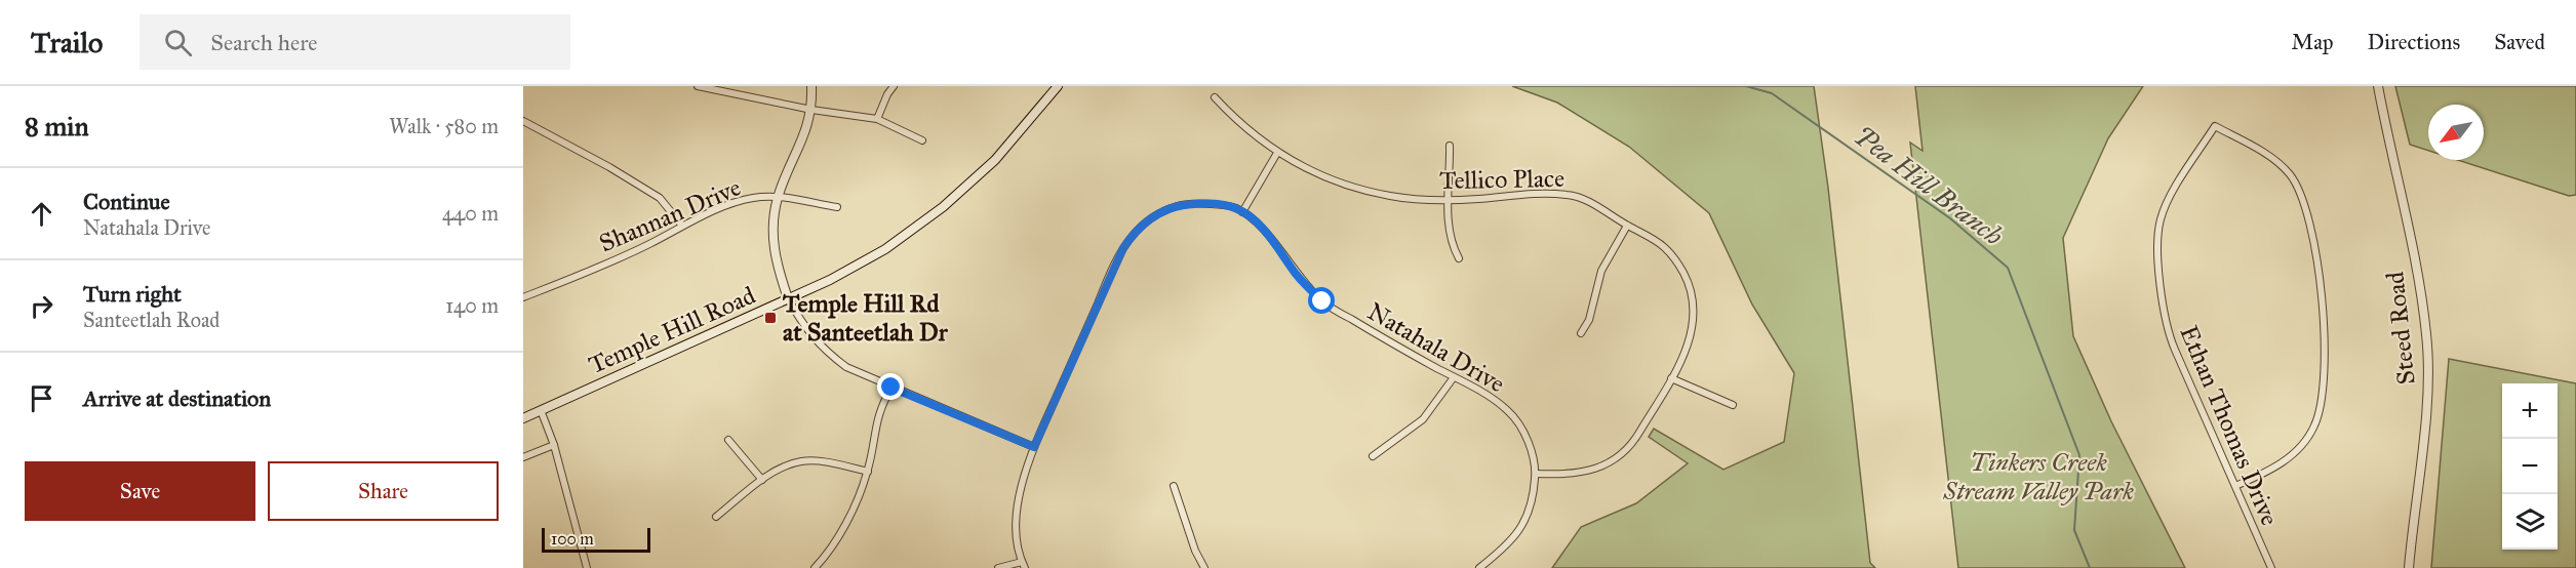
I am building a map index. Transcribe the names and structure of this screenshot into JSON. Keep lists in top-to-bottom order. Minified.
{"streets":{"main road":["Temple Hill Road"],"street":["Tellico Place","Shannan Drive","Steed Road","Natahala Drive","Ethan Thomas Drive"]},"crossings":[["Tellico Place","Natahala Drive"]],"water":["Pea Hill Branch"],"parks":["Tinkers Creek Stream Valley Park"],"places":{"transit":["Temple Hill Rd at Santeetlah Dr"]},"scale_bar":"100 m","north":"bottom left","page":{"header":"Trailo","search":"Search here","nav":["Map","Directions","Saved"],"heading":["8 min","Walk · 580 m"],"list":[["Continue","Natahala Drive","440 m"],["Turn right","Santeetlah Road","140 m"],"Arrive at destination"],"map_buttons":["+","−"],"buttons":["Save","Share"],"scale":"100 m"}}
